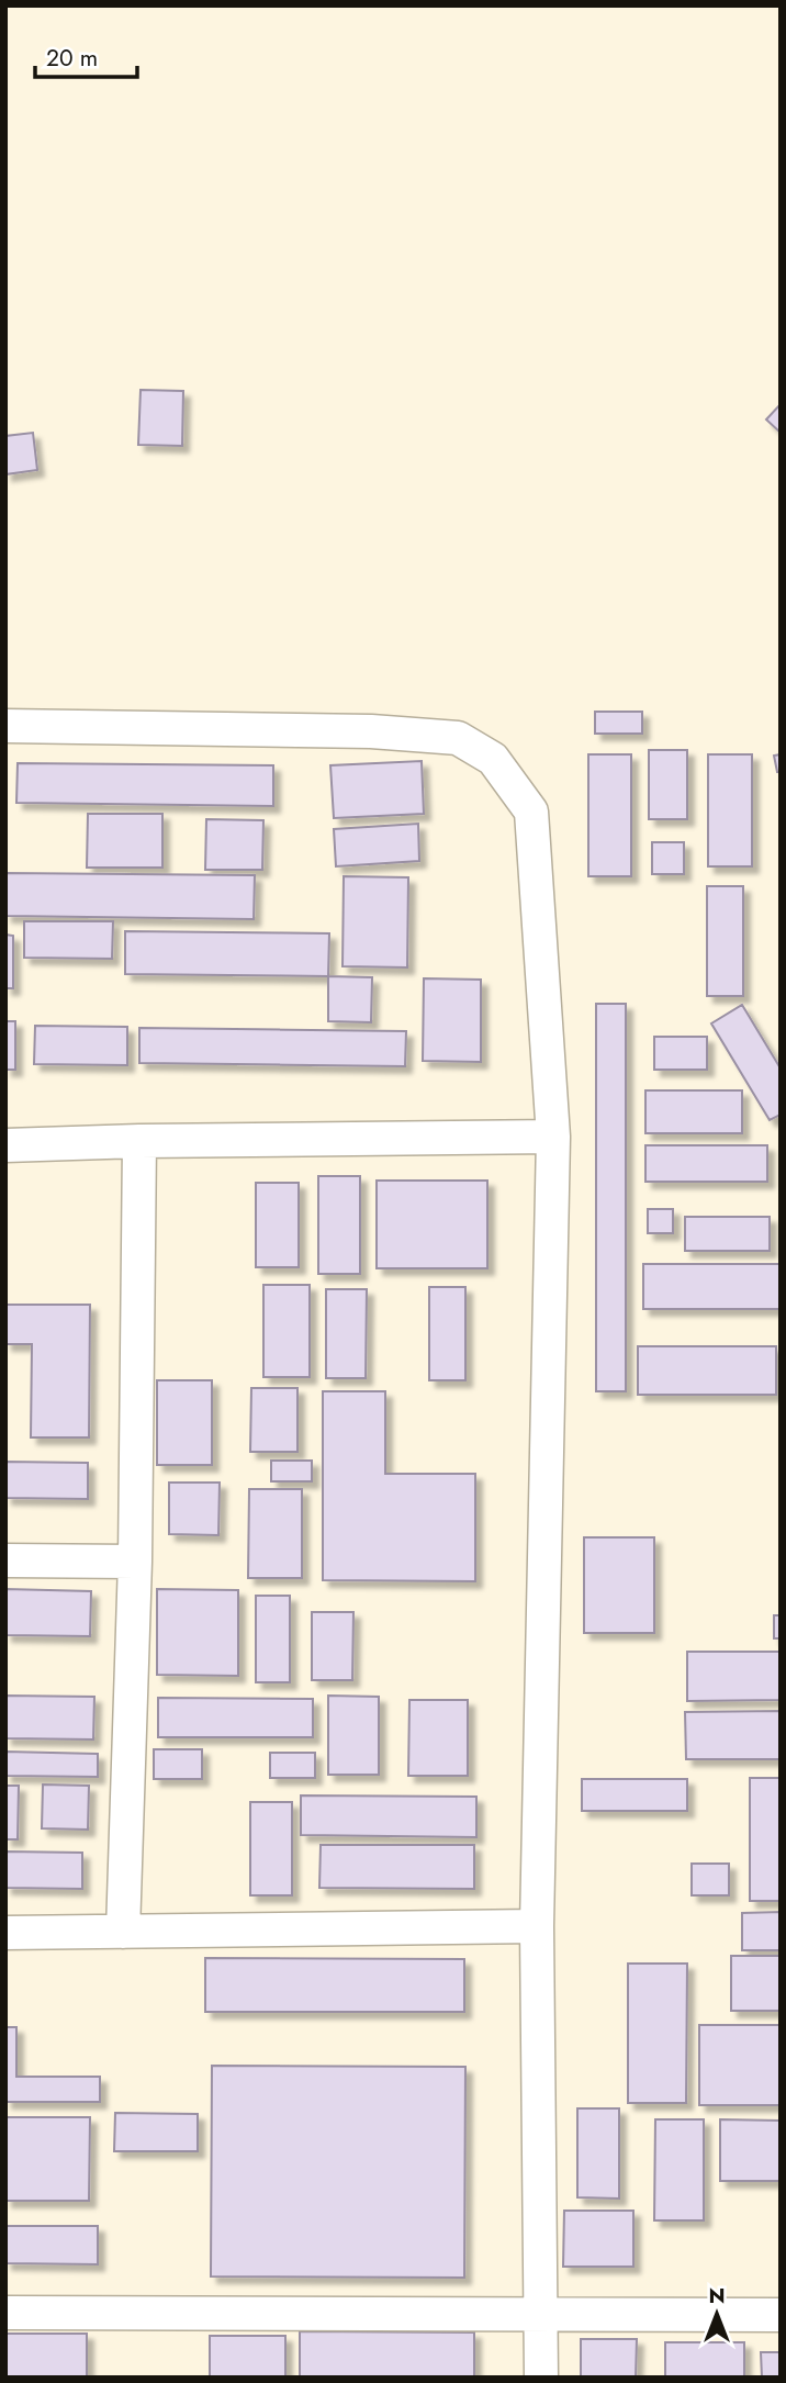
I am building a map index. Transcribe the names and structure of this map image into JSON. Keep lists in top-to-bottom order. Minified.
{"scale_bar":"20 m","north":"top"}
